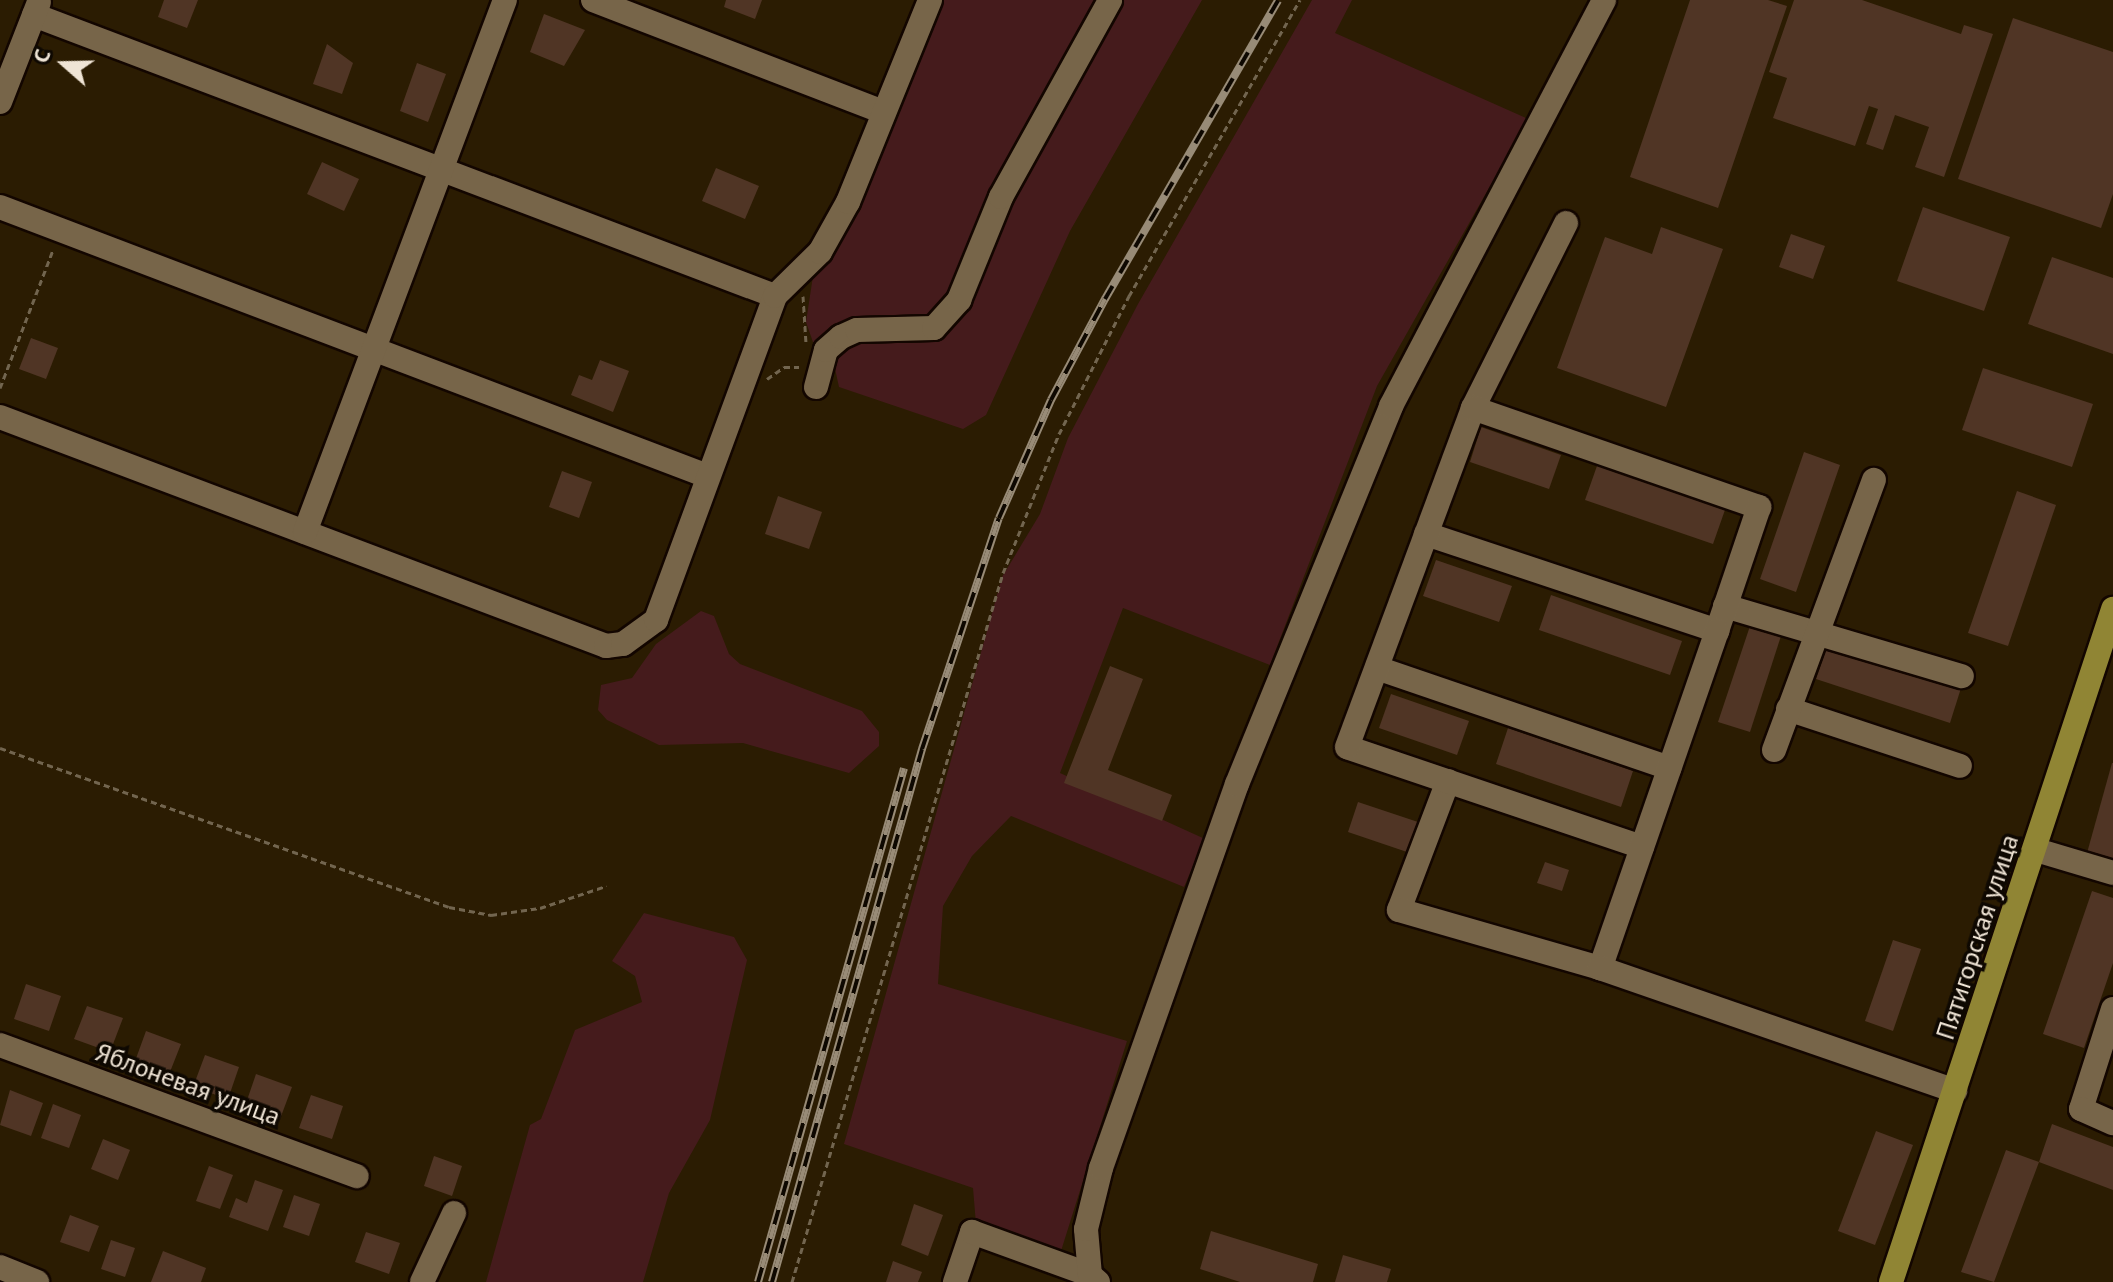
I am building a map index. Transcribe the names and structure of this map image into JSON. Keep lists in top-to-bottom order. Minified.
{"streets":{"main road":["Пятигорская улица"],"street":["Яблоневая улица"]},"north":"left"}
